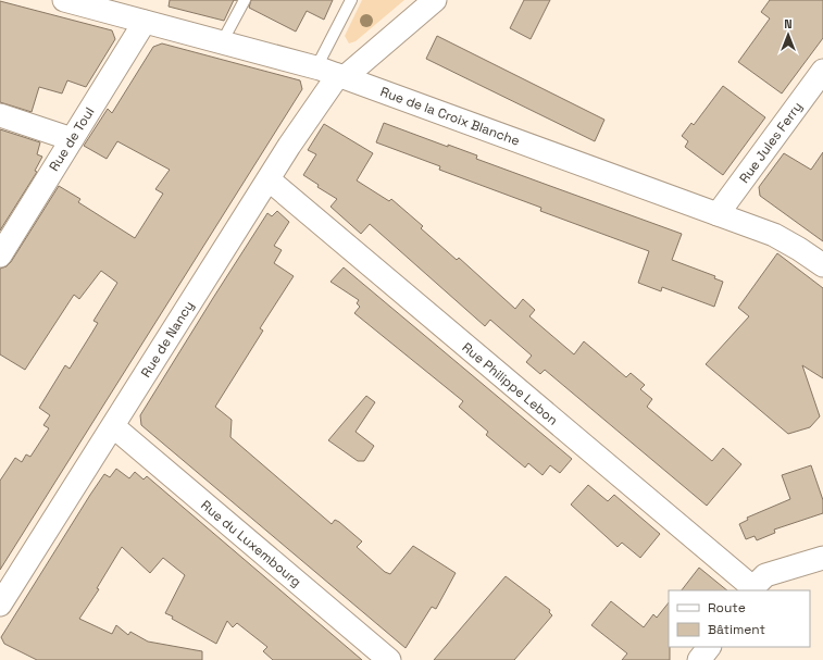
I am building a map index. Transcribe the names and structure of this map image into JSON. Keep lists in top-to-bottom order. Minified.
{"streets":{"street":["Rue de la Croix Blanche","Rue de Toul","Rue Jules Ferry","Rue de Nancy","Rue Philippe Lebon","Rue du Luxembourg"]},"crossings":[["Rue de la Croix Blanche","Rue de Toul"],["Rue de la Croix Blanche","Rue Jules Ferry"],["Rue de la Croix Blanche","Rue de Nancy"],["Rue de Nancy","Rue Philippe Lebon"],["Rue de Nancy","Rue du Luxembourg"]],"legend":["Route","Bâtiment"],"north":"top"}
